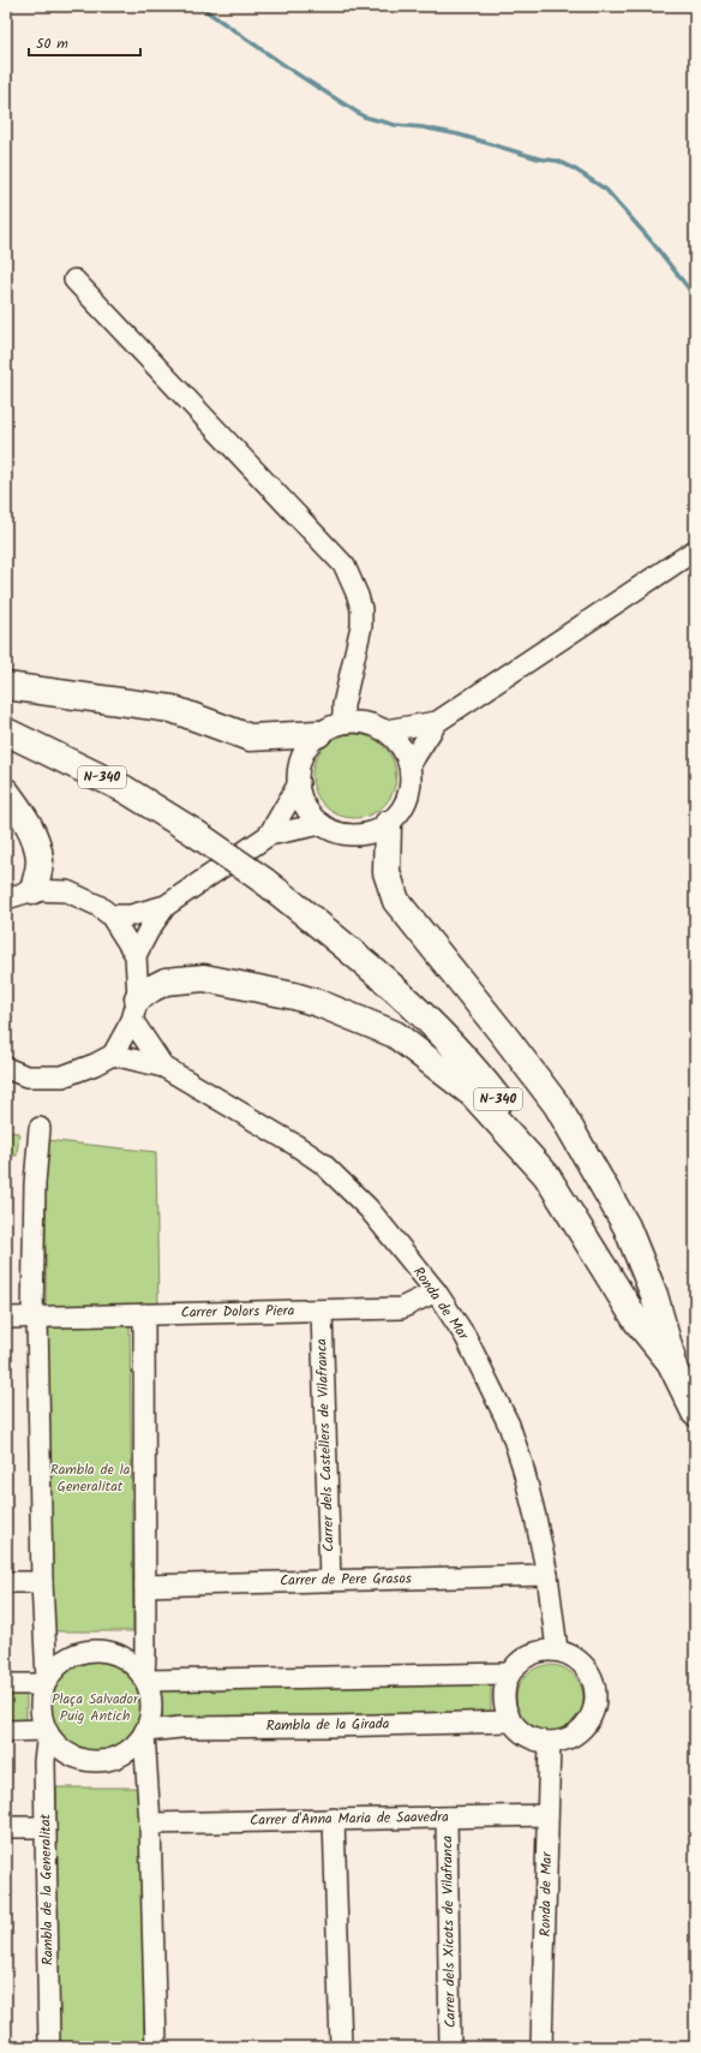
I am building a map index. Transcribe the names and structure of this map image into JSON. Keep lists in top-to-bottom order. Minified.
{"streets":{"highway":["N-340"],"street":["Ronda de Mar","Carrer Dolors Piera","Carrer dels Castellers de Vilafranca","Carrer de Pere Grasos","Rambla de la Girada","Carrer d'Anna Maria de Saavedra","Rambla de la Generalitat","Carrer dels Xicots de Vilafranca"]},"crossings":[["Ronda de Mar","Carrer Dolors Piera"],["Ronda de Mar","Carrer de Pere Grasos"],["Ronda de Mar","Rambla de la Girada"],["Ronda de Mar","Carrer d'Anna Maria de Saavedra"],["Carrer Dolors Piera","Carrer dels Castellers de Vilafranca"],["Carrer dels Castellers de Vilafranca","Carrer de Pere Grasos"],["Rambla de la Girada","Rambla de la Generalitat"],["Carrer d'Anna Maria de Saavedra","Carrer dels Xicots de Vilafranca"]],"parks":["Rambla de la Generalitat","Plaça Salvador Puig Antich"],"scale_bar":"50 m"}
